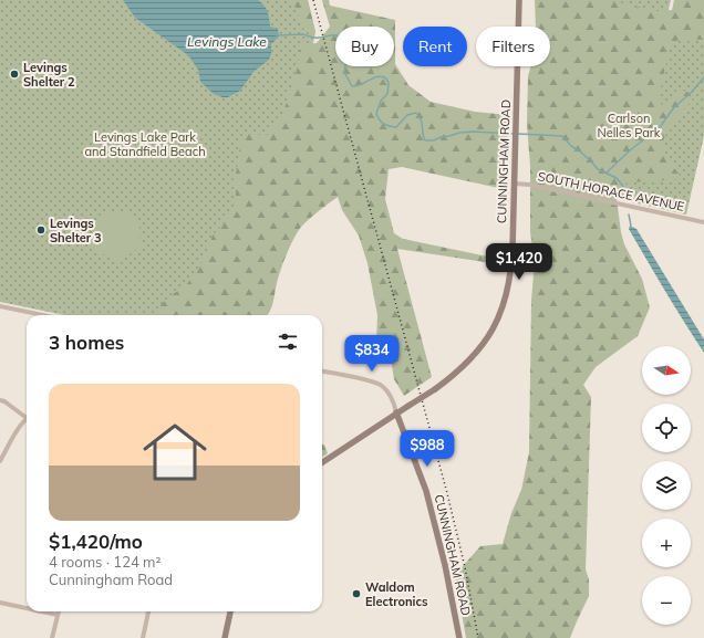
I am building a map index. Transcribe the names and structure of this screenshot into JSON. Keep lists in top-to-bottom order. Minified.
{"streets":{"main road":["CUNNINGHAM ROAD"],"street":["SOUTH HORACE AVENUE"]},"crossings":[["CUNNINGHAM ROAD","SOUTH HORACE AVENUE"]],"water":["Levings Lake"],"parks":["Carlson Nelles Park","Levings Lake Park and Standfield Beach"],"places":["Levings Shelter 2","Levings Shelter 3","Waldom Electronics"],"north":"right","page":{"chip":["Buy","Rent","Filters"],"price":["$1,420","$834","$988"],"heading":"3 homes","map_buttons":["+","−"],"list":[{"name":"$1,420/mo","note":"4 rooms · 124 m² · Cunningham Road"}]}}
